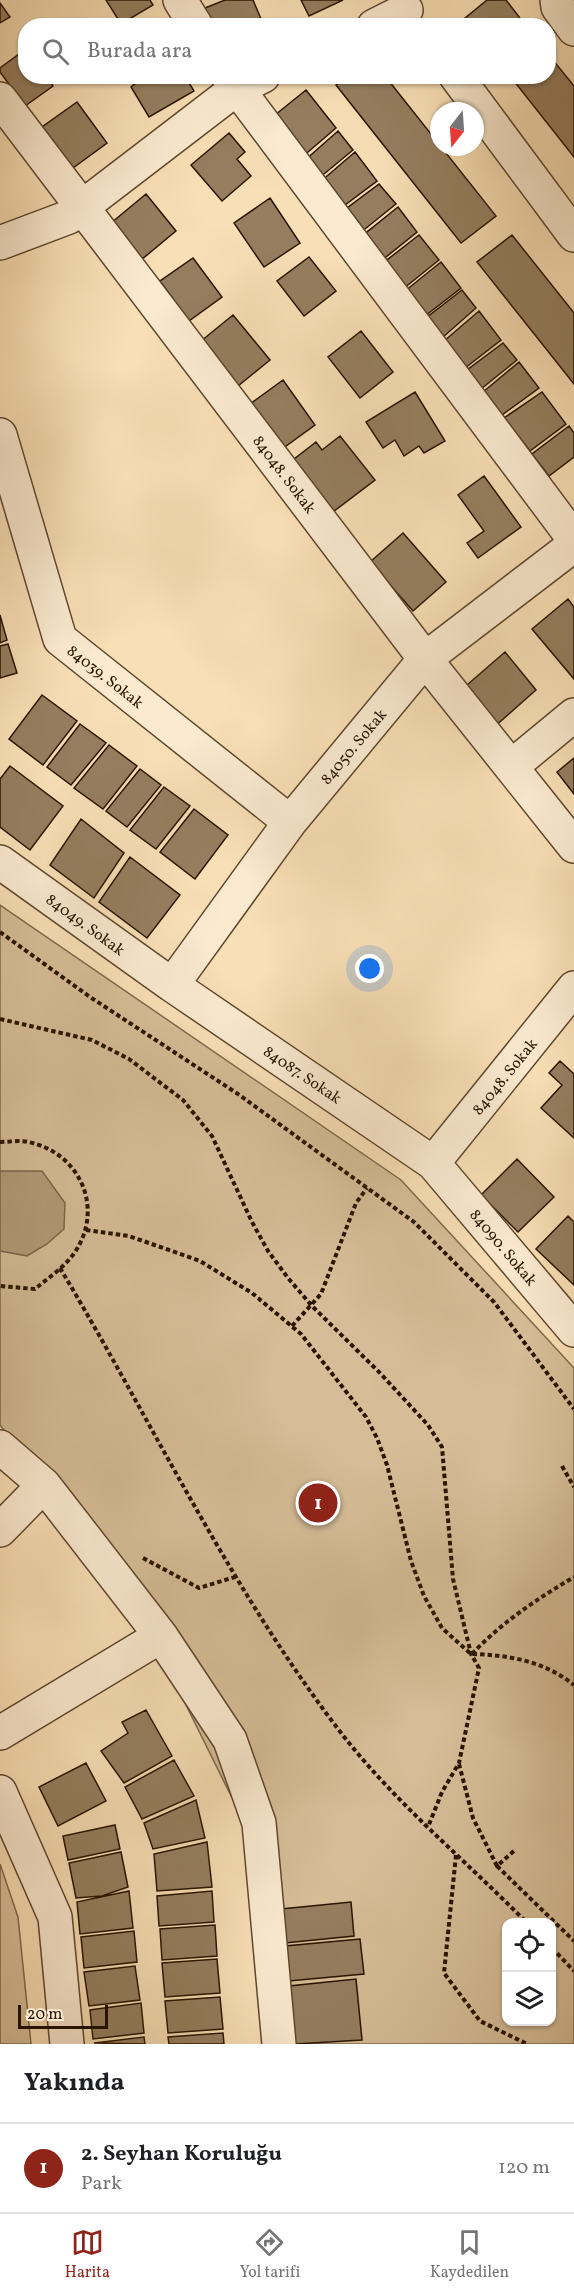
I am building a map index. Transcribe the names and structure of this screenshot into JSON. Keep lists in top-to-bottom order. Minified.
{"streets":{"street":["84048. Sokak","84039. Sokak","84050. Sokak","84049. Sokak","84087. Sokak","84090. Sokak"]},"crossings":[["84048. Sokak","84050. Sokak"],["84048. Sokak","84087. Sokak"],["84048. Sokak","84090. Sokak"],["84039. Sokak","84050. Sokak"],["84050. Sokak","84049. Sokak"],["84050. Sokak","84087. Sokak"],["84049. Sokak","84087. Sokak"],["84087. Sokak","84090. Sokak"]],"scale_bar":"20 m","north":"bottom","page":{"search":"Burada ara","pins":"1","scale":"20 m","heading":"Yakında","list":[{"mark":"1","name":"2. Seyhan Koruluğu","note":"Park","value":"120 m"}],"nav":["Harita","Yol tarifi","Kaydedilen"]}}
